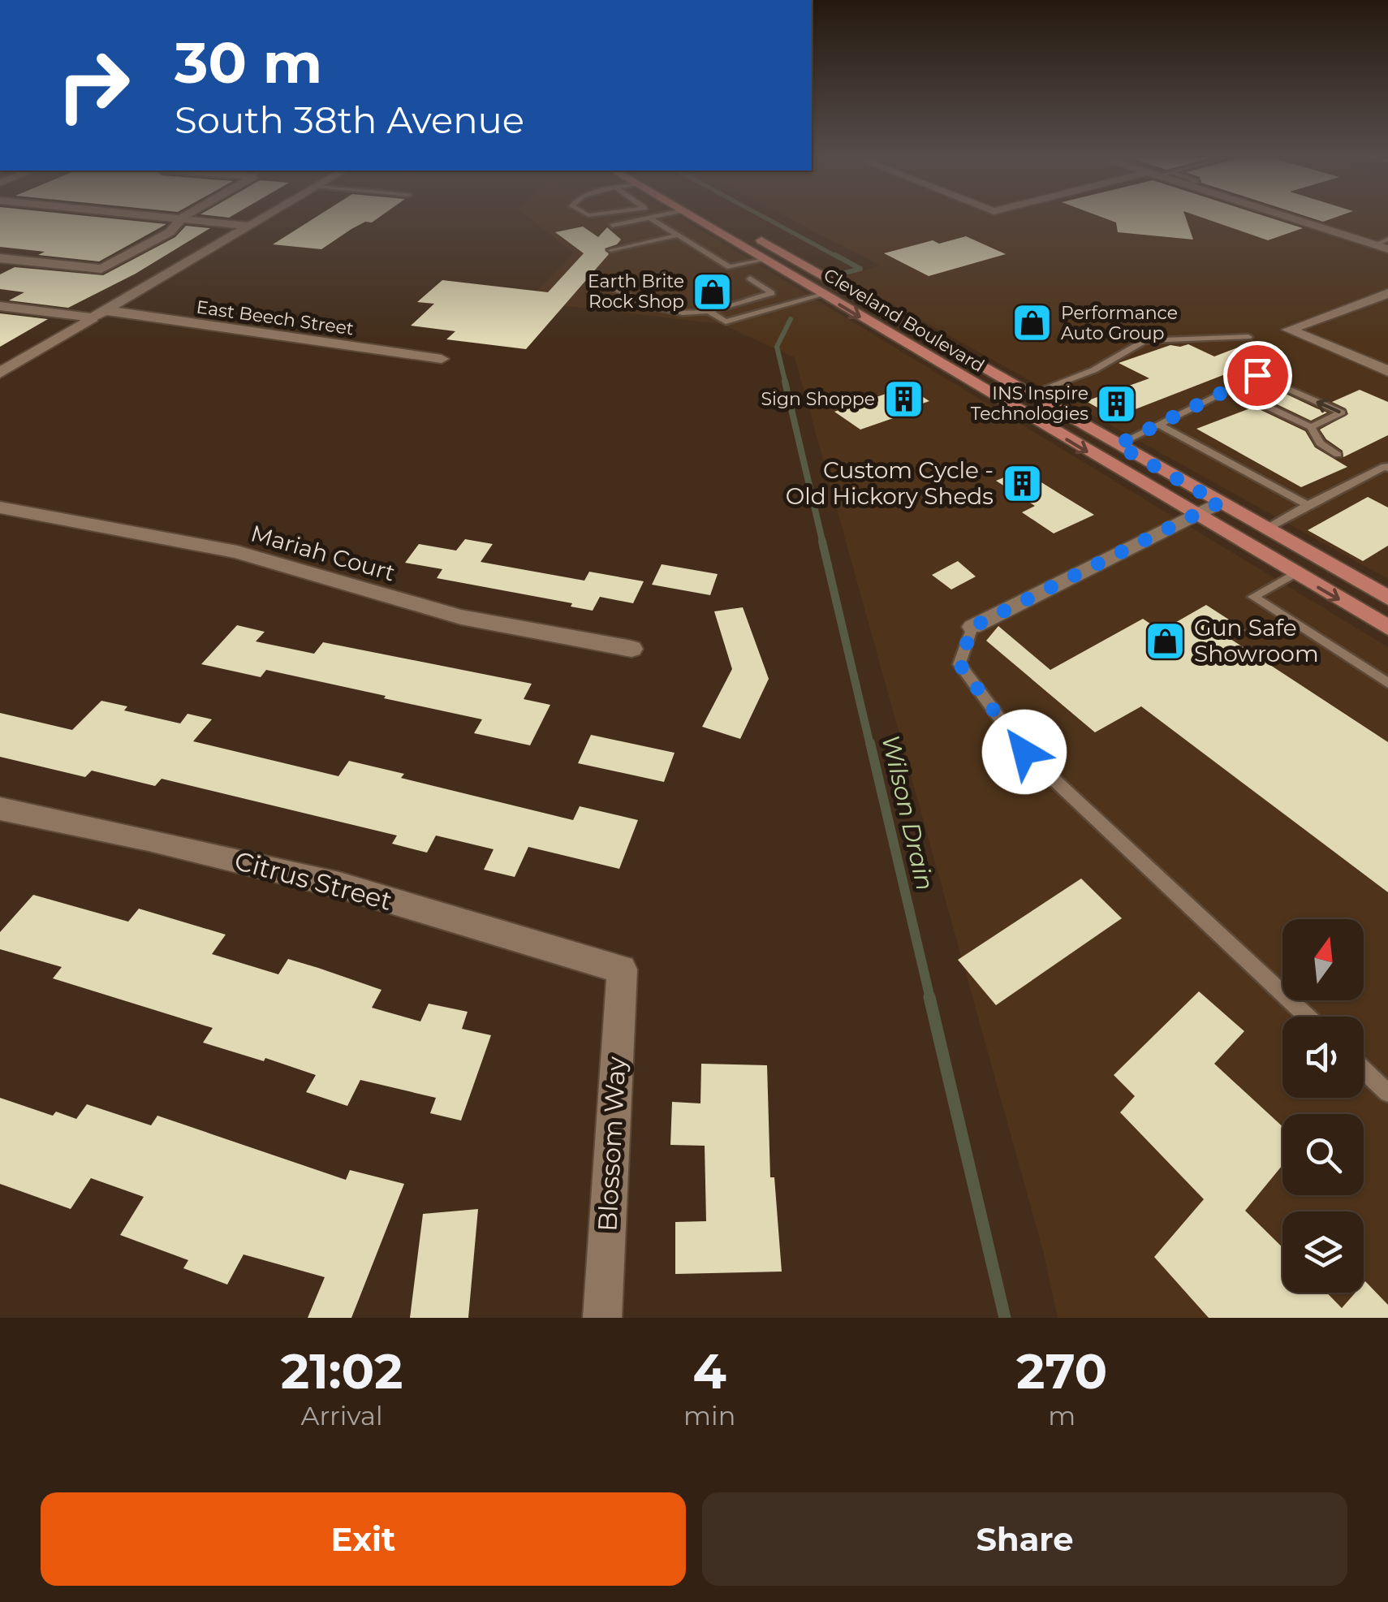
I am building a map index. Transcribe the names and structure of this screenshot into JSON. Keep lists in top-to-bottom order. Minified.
{"streets":{"main road":["Cleveland Boulevard"],"street":["East Beech Street","Mariah Court","Citrus Street","Blossom Way"]},"crossings":[["Citrus Street","Blossom Way"]],"water":["Wilson Drain"],"places":{"shop":["Earth Brite Rock Shop","Performance Auto Group","Gun Safe Showroom"],"building":["Sign Shoppe","INS Inspire Technologies","Custom Cycle - Old Hickory Sheds"]},"north":"top","page":{"turn":["30 m","South 38th Avenue"],"eta":["21:02","Arrival","4","min","270","m"],"buttons":["Exit","Share"]}}
